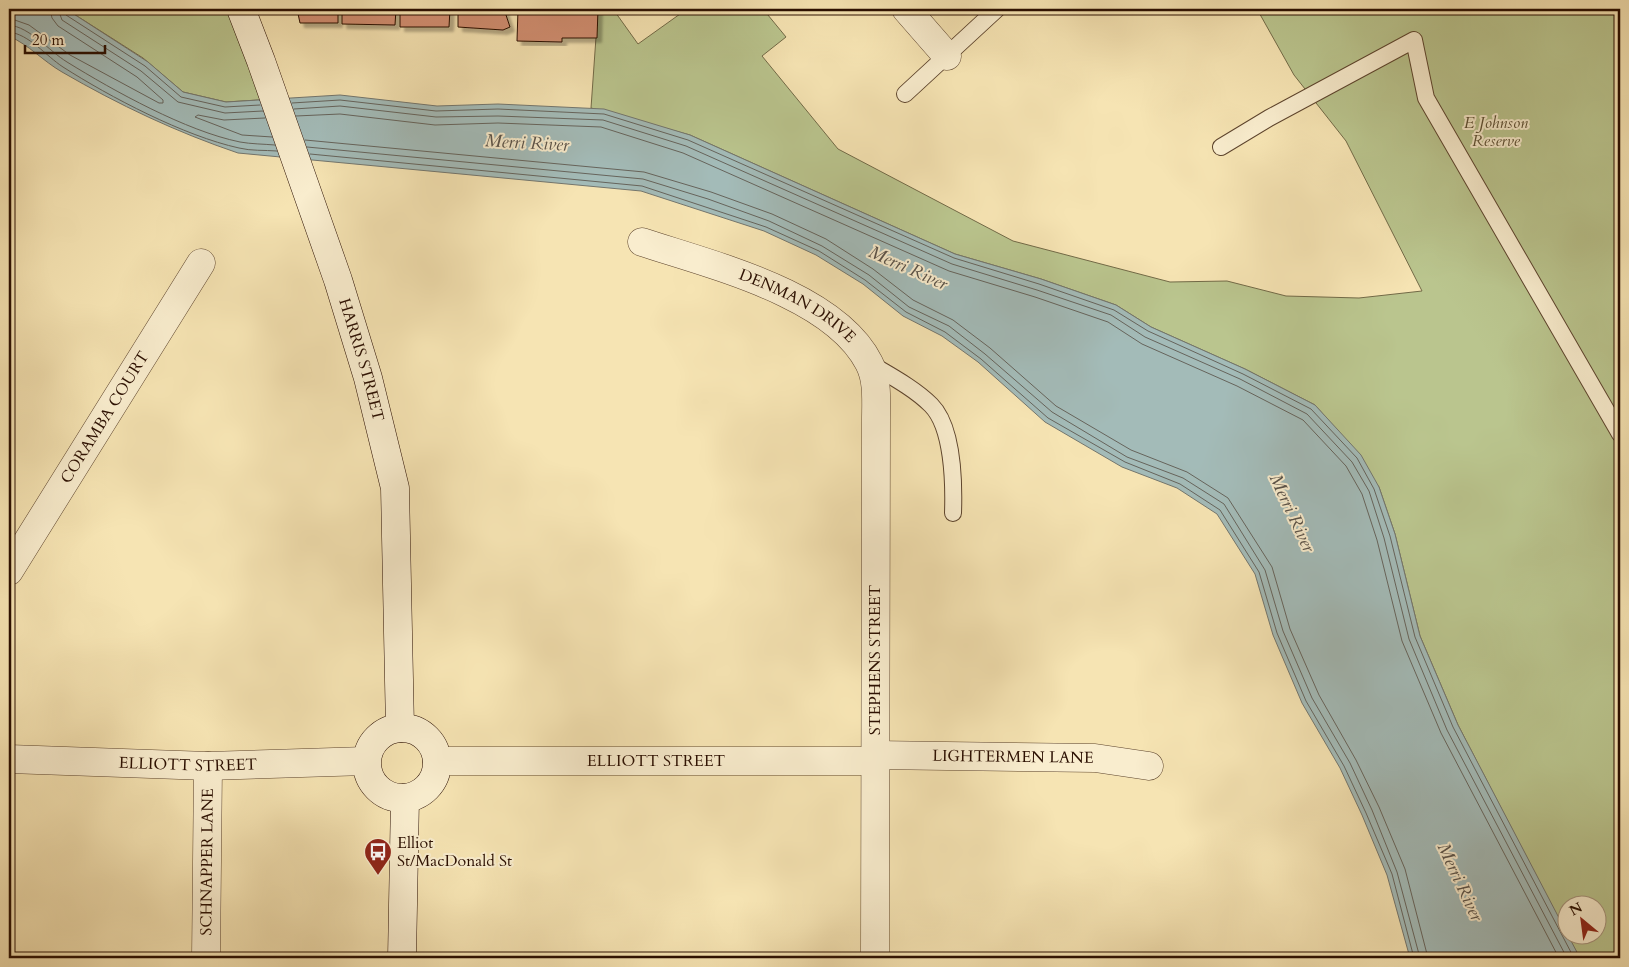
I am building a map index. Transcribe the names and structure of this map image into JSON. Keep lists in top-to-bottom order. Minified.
{"streets":{"street":["DENMAN DRIVE","HARRIS STREET","CORAMBA COURT","STEPHENS STREET","LIGHTERMEN LANE","ELLIOTT STREET","SCHNAPPER LANE"]},"crossings":[["DENMAN DRIVE","STEPHENS STREET"],["HARRIS STREET","ELLIOTT STREET"],["STEPHENS STREET","LIGHTERMEN LANE"],["STEPHENS STREET","ELLIOTT STREET"],["LIGHTERMEN LANE","ELLIOTT STREET"],["ELLIOTT STREET","SCHNAPPER LANE"]],"water":["Merri River"],"parks":["E Johnson Reserve"],"places":{"bus stop":["Elliot St/MacDonald St"]},"scale_bar":"20 m","north":"top left"}
